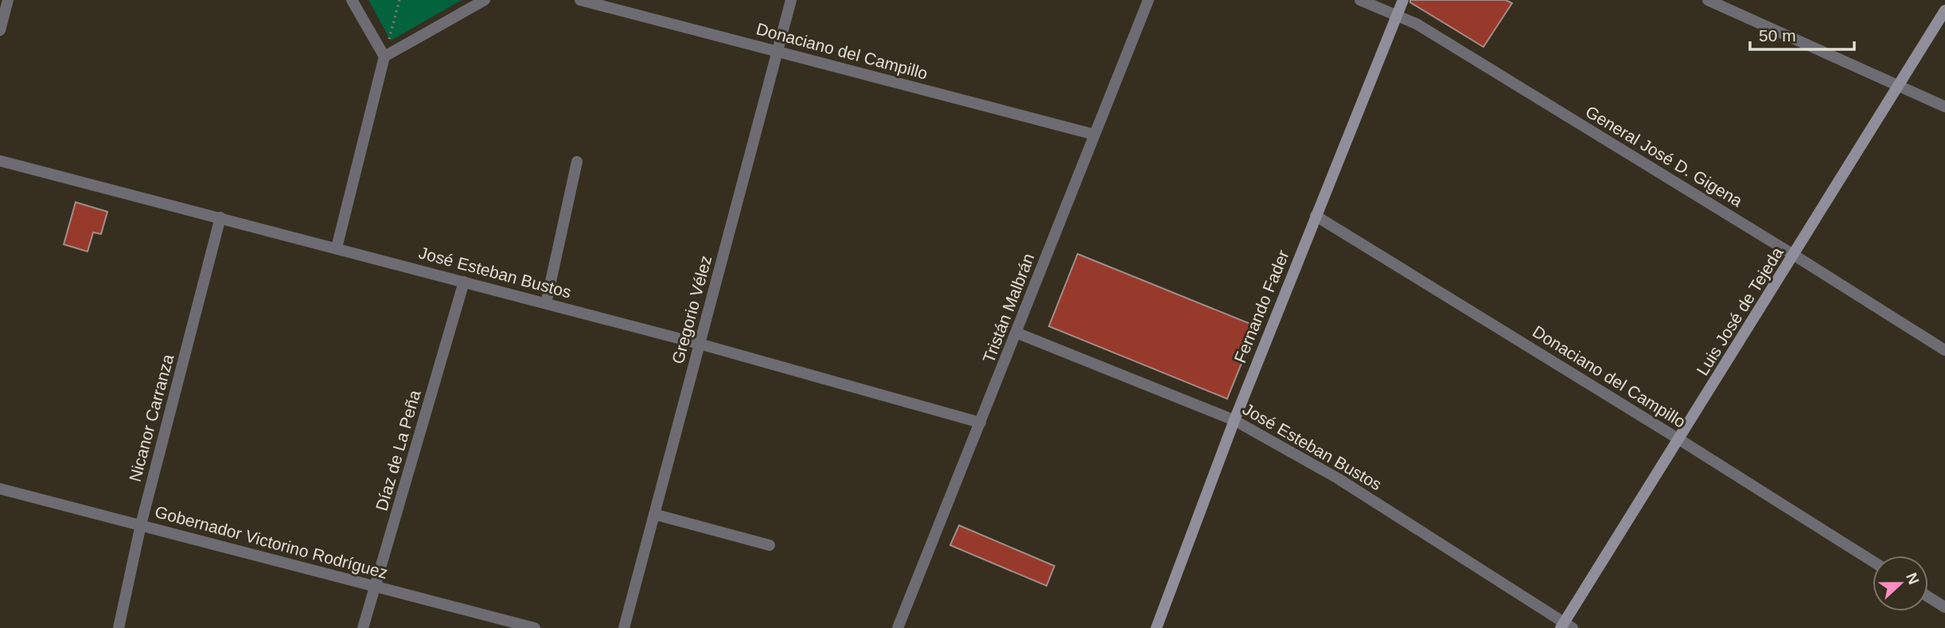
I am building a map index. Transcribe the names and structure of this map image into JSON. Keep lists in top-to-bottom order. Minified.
{"streets":{"main road":["Fernando Fader","Luis José de Tejeda"],"street":["Donaciano del Campillo","General José D. Gigena","José Esteban Bustos","Tristán Malbrán","Gregorio Vélez","Nicanor Carranza","Díaz de La Peña","Gobernador Victorino Rodríguez"]},"crossings":[["Donaciano del Campillo","Fernando Fader"],["Donaciano del Campillo","Tristán Malbrán"],["Donaciano del Campillo","Gregorio Vélez"],["Donaciano del Campillo","Luis José de Tejeda"],["General José D. Gigena","Fernando Fader"],["General José D. Gigena","Luis José de Tejeda"],["José Esteban Bustos","Fernando Fader"],["José Esteban Bustos","Tristán Malbrán"],["José Esteban Bustos","Gregorio Vélez"],["José Esteban Bustos","Luis José de Tejeda"],["José Esteban Bustos","Nicanor Carranza"],["José Esteban Bustos","Díaz de La Peña"],["Nicanor Carranza","Gobernador Victorino Rodríguez"],["Díaz de La Peña","Gobernador Victorino Rodríguez"]],"scale_bar":"50 m","north":"right"}
